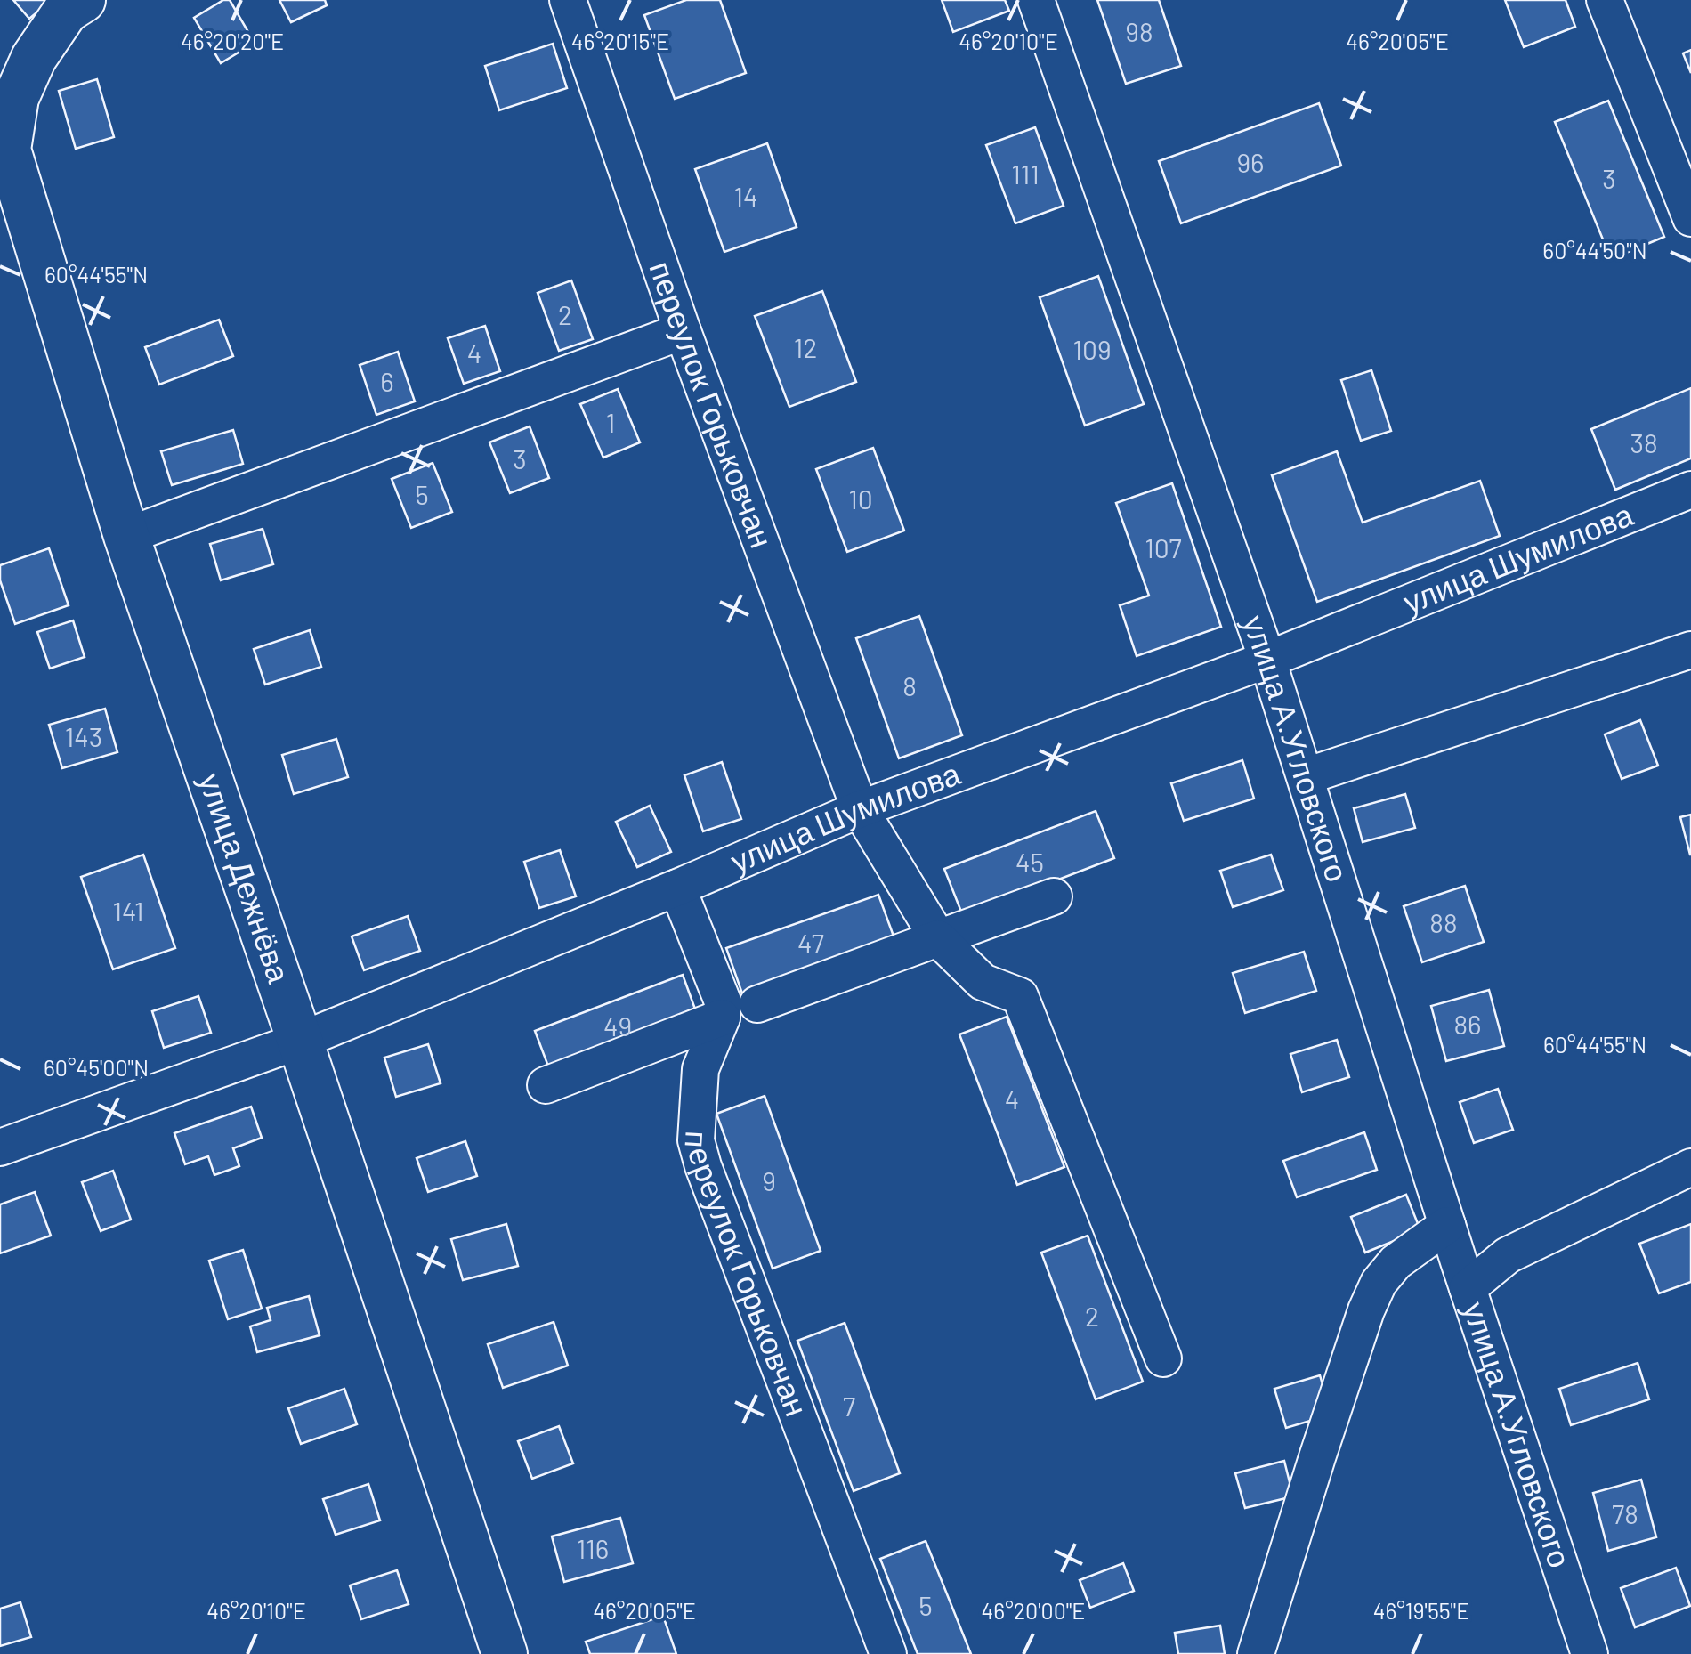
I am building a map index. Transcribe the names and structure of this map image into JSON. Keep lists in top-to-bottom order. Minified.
{"streets":{"main road":["улица Дежнёва"],"street":["переулок Горьковчан","улица Шумилова","улица А.Угловского"]},"crossings":[["переулок Горьковчан","улица Шумилова"],["улица Шумилова","улица А.Угловского"],["улица Шумилова","улица Дежнёва"]],"house_numbers":["98","96","111","3","14","2","12","109","4","6","1","38","3","5","10","107","8","143","45","141","88","47","86","49","4","9","2","7","78","116","5"],"coordinates":["46°20'20\"E","46°20'10\"E","46°20'05\"E","46°20'15\"E","60°44'50\"N","60°44'55\"N","60°45'00\"N","46°20'00\"E","46°19'55\"E"]}
